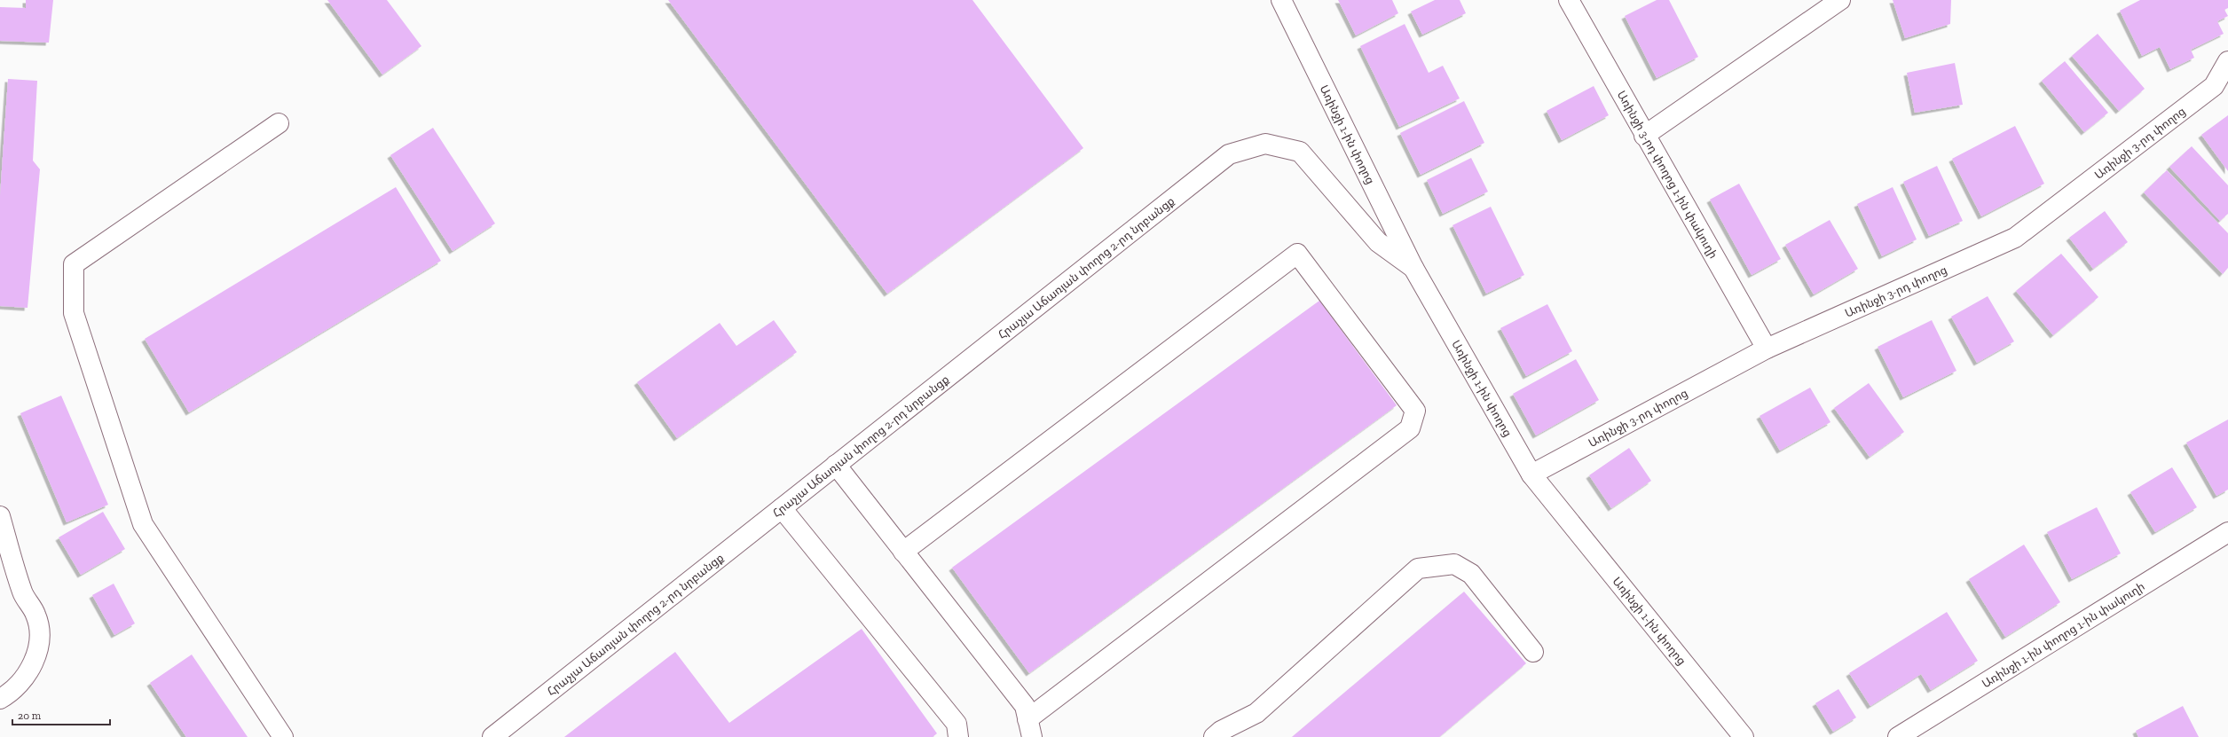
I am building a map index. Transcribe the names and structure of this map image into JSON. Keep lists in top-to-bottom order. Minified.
{"streets":{"street":["Առինջի 1-ին փողոց","Առինջի 3-րդ փողոց","Առինջի 3-րդ փողոց 1-ին փակուղի","Հրաչյա Աճառյան փողոց 2-րդ նրբանցք","Առինջի 1-ին փողոց 1-ին փակուղի"]},"crossings":[["Առինջի 1-ին փողոց","Առինջի 3-րդ փողոց"],["Առինջի 1-ին փողոց","Հրաչյա Աճառյան փողոց 2-րդ նրբանցք"],["Առինջի 3-րդ փողոց","Առինջի 3-րդ փողոց 1-ին փակուղի"]],"scale_bar":"20 m"}
